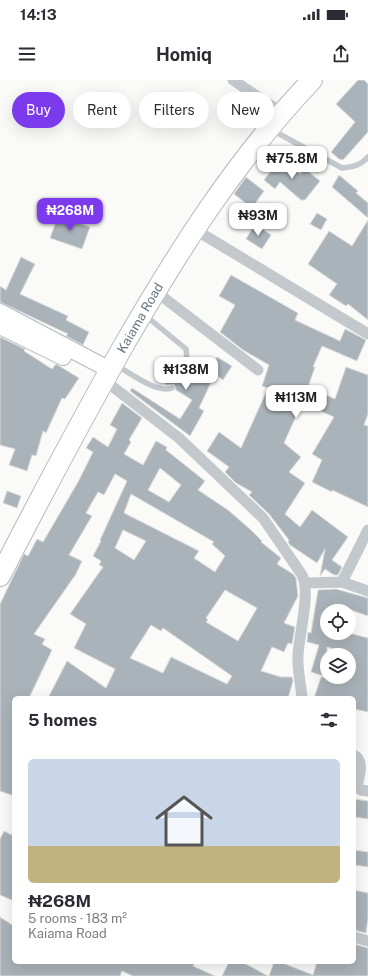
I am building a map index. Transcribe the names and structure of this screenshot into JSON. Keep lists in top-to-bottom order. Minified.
{"streets":{"highway":["Kaiama Road"]},"page":{"status":"14:13","header":"Homiq","chip":["Buy","Rent","Filters","New"],"price":["₦75.8M","₦268M","₦93M","₦138M","₦113M"],"heading":"5 homes","list":[{"name":"₦268M","note":"5 rooms · 183 m² · Kaiama Road"}]}}
